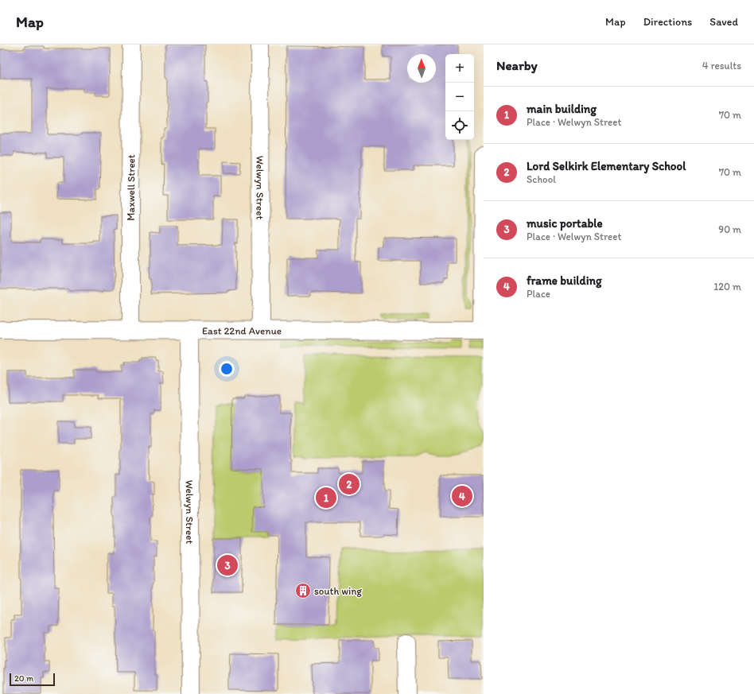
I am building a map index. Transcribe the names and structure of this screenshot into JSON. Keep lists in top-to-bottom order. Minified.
{"streets":{"street":["Maxwell Street","Welwyn Street","East 22nd Avenue"]},"crossings":[["Maxwell Street","East 22nd Avenue"],["Welwyn Street","East 22nd Avenue"]],"places":{"building":["south wing"]},"scale_bar":"20 m","north":"top","page":{"header":"Map","nav":["Map","Directions","Saved"],"heading":["Nearby","4 results"],"map_buttons":["+","−"],"list":[{"mark":"1","name":"main building","note":"Place · Welwyn Street","value":"70 m"},{"mark":"2","name":"Lord Selkirk Elementary School","note":"School","value":"70 m"},{"mark":"3","name":"music portable","note":"Place · Welwyn Street","value":"90 m"},{"mark":"4","name":"frame building","note":"Place","value":"120 m"}],"pins":["2","4","1","3"],"scale":"20 m"}}
